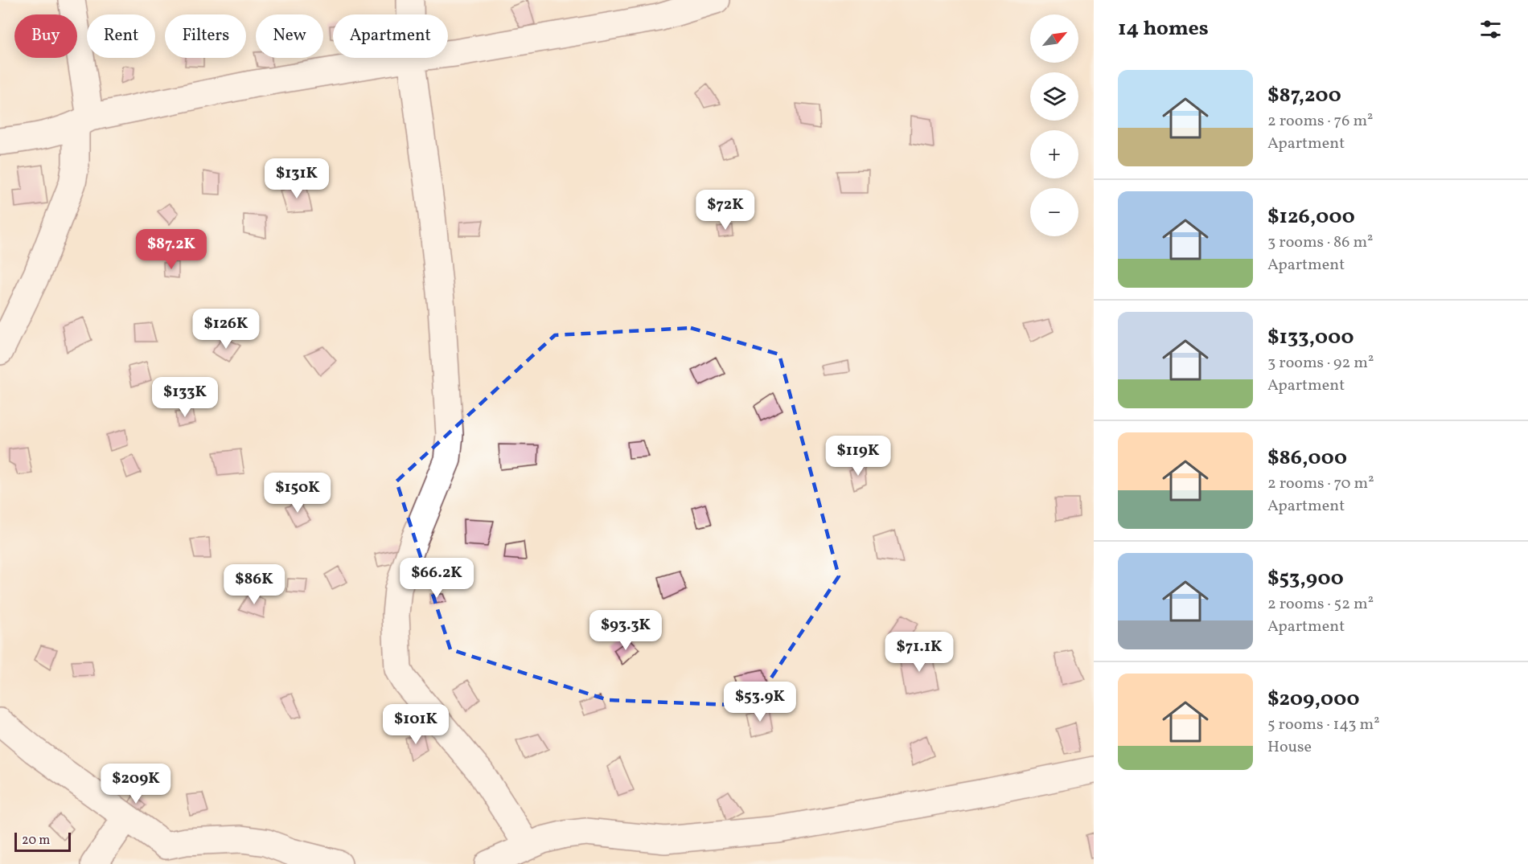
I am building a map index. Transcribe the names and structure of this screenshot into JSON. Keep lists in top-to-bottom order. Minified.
{"scale_bar":"20 m","north":"top right","page":{"heading":"14 homes","map_buttons":["+","−"],"chip":["Buy","Rent","Filters","New","Apartment"],"list":[{"name":"$87,200","note":"2 rooms · 76 m² · Apartment"},{"name":"$126,000","note":"3 rooms · 86 m² · Apartment"},{"name":"$133,000","note":"3 rooms · 92 m² · Apartment"},{"name":"$86,000","note":"2 rooms · 70 m² · Apartment"},{"name":"$53,900","note":"2 rooms · 52 m² · Apartment"},{"name":"$209,000","note":"5 rooms · 143 m² · House"}],"price":["$131K","$72K","$87.2K","$126K","$133K","$119K","$150K","$66.2K","$86K","$93.3K","$71.1K","$53.9K","$101K","$209K"],"scale":"20 m"}}
